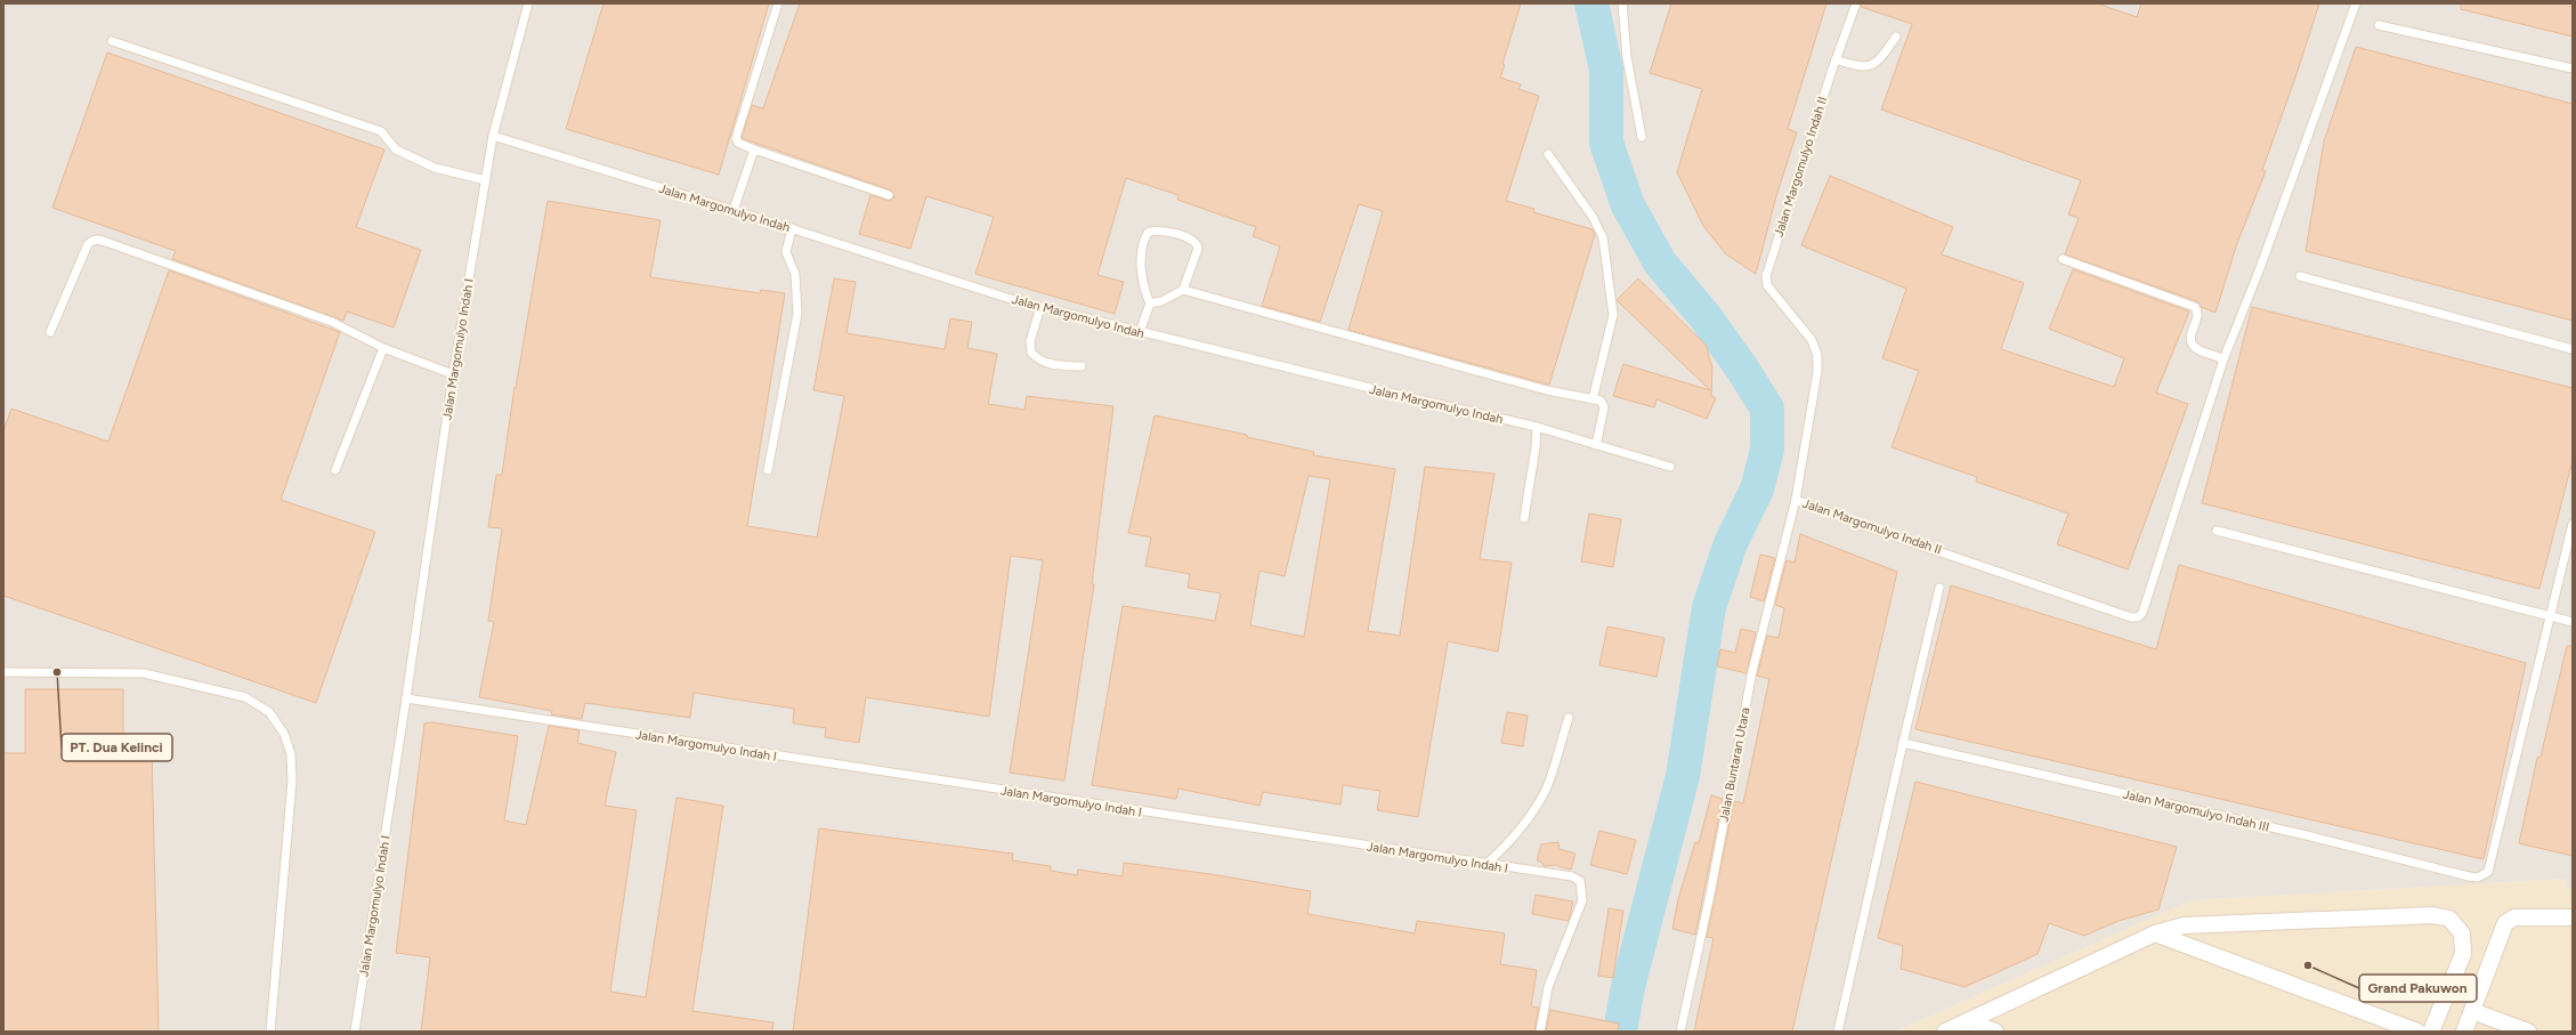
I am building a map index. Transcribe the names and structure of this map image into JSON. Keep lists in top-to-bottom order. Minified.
{"streets":{"lane":["Jalan Margomulyo Indah II","Jalan Margomulyo Indah","Jalan Margomulyo Indah I","Jalan Buntaran Utara","Jalan Margomulyo Indah III"]},"crossings":[["Jalan Margomulyo Indah II","Jalan Buntaran Utara"],["Jalan Margomulyo Indah","Jalan Margomulyo Indah I"]],"places":["PT. Dua Kelinci","Grand Pakuwon"]}
